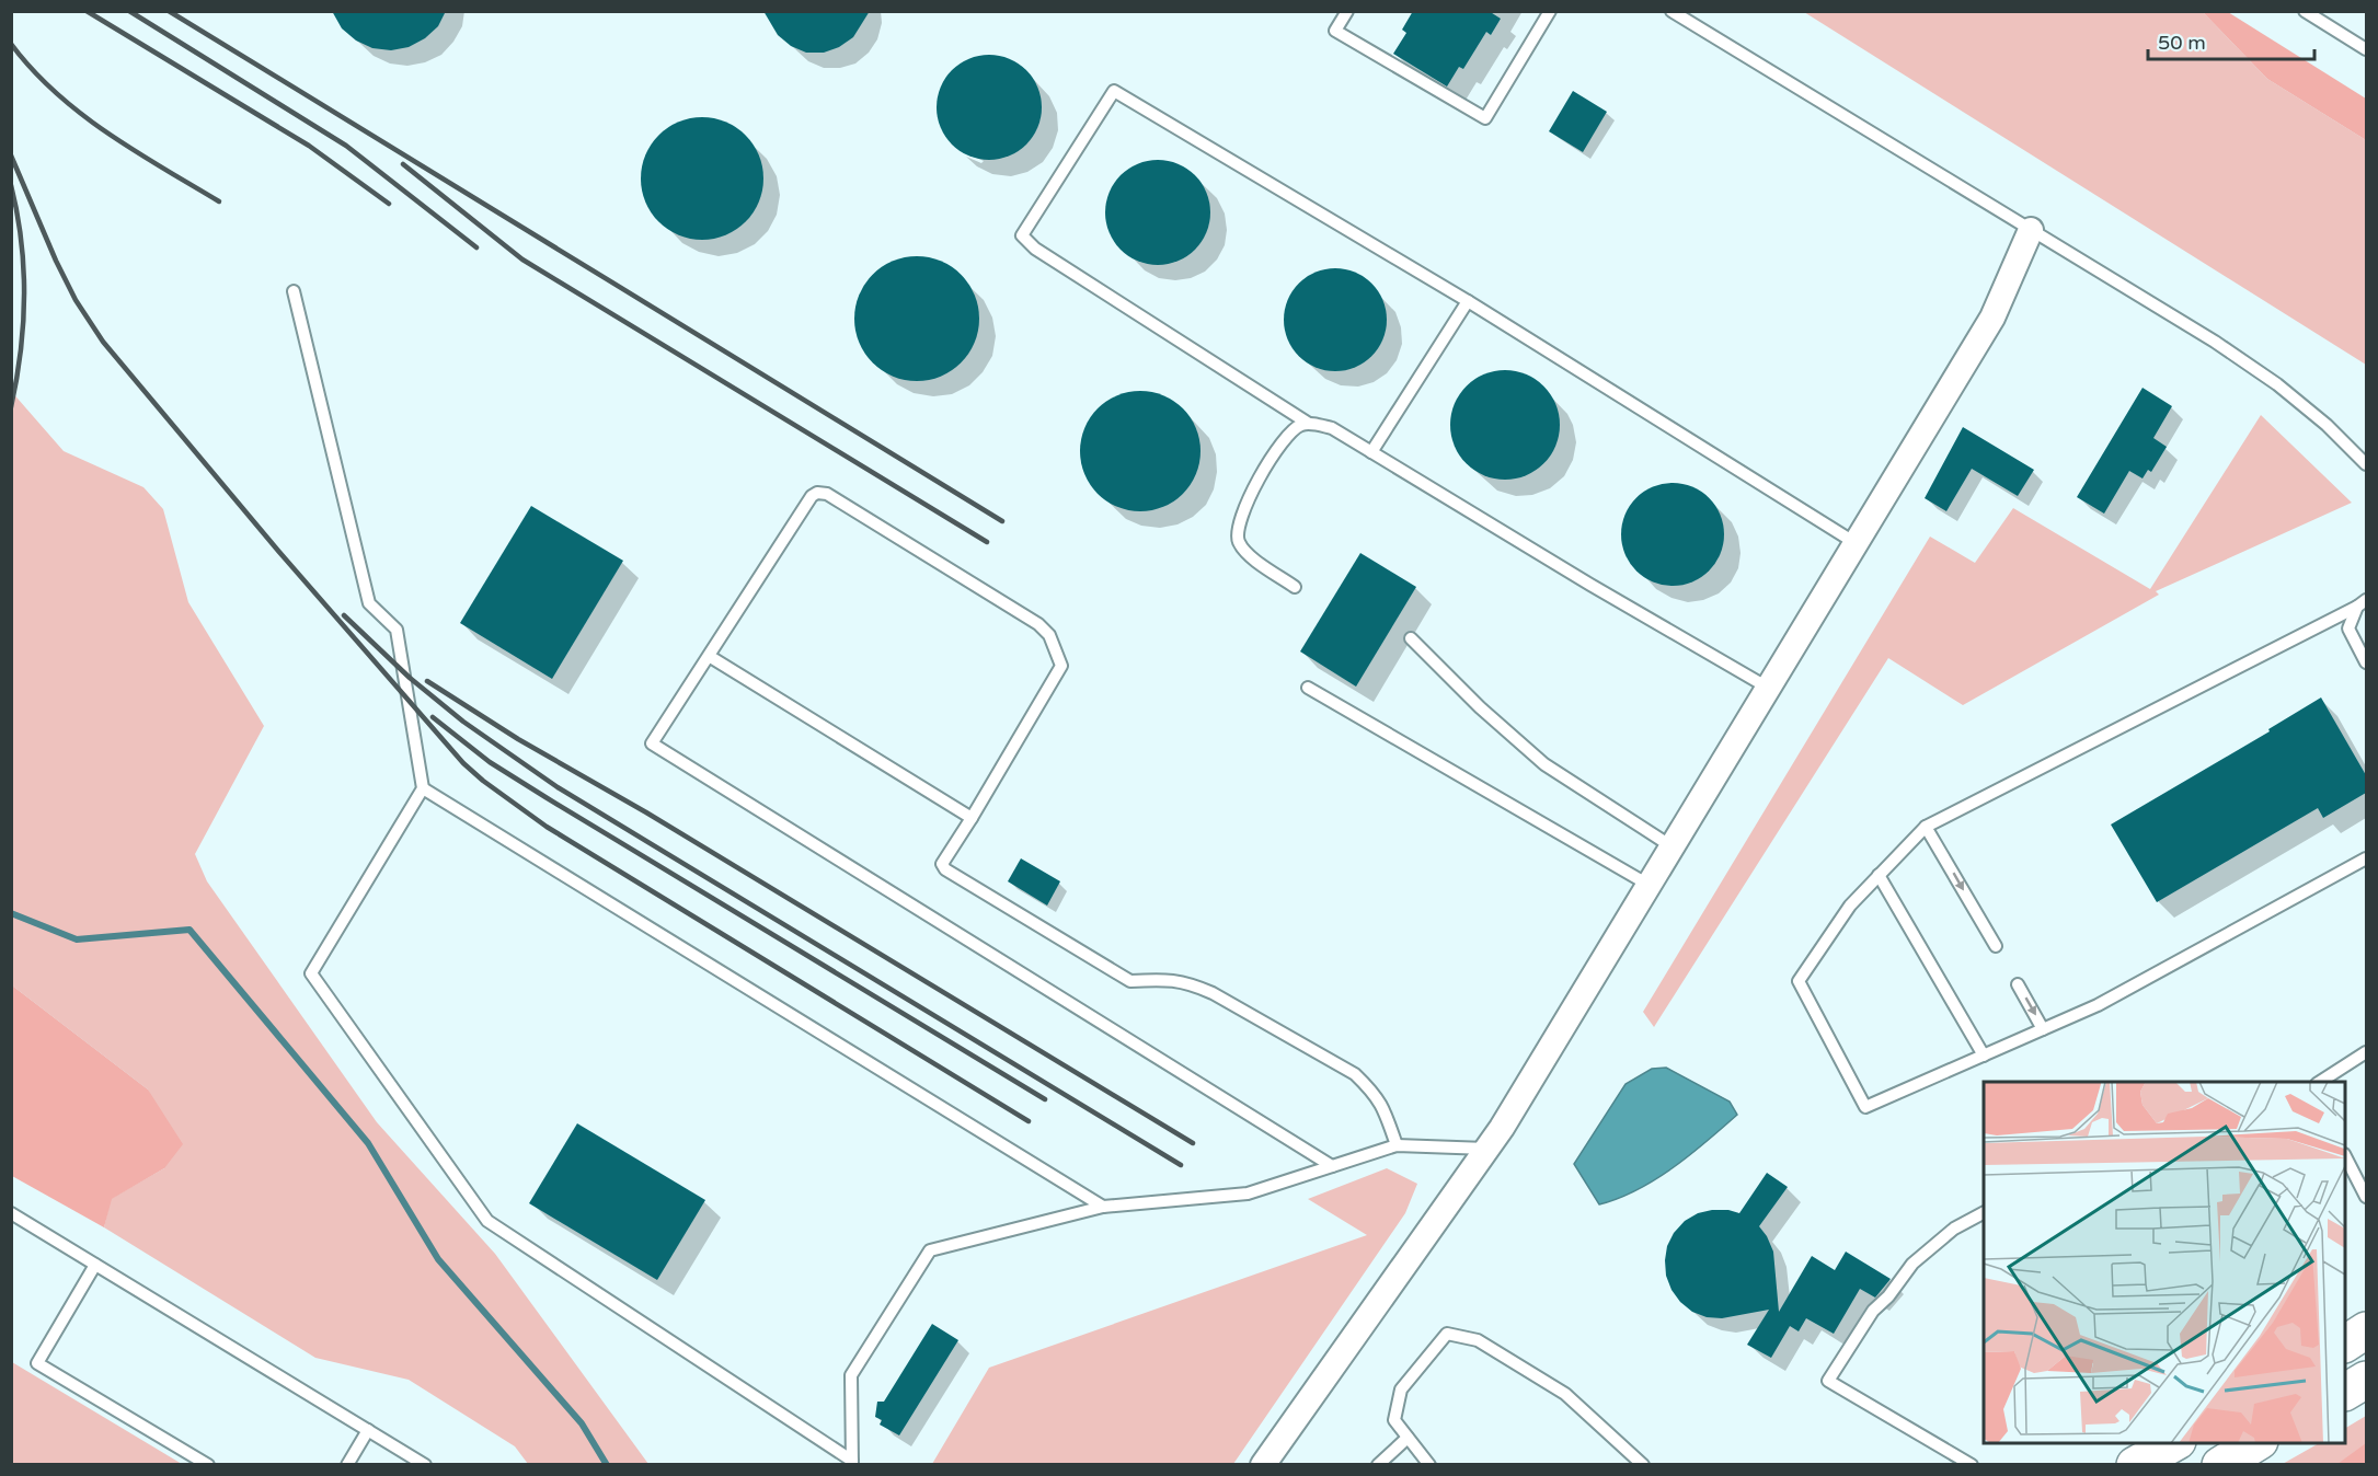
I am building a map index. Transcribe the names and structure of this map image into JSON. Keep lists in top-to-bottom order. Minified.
{"scale_bar":"50 m"}
